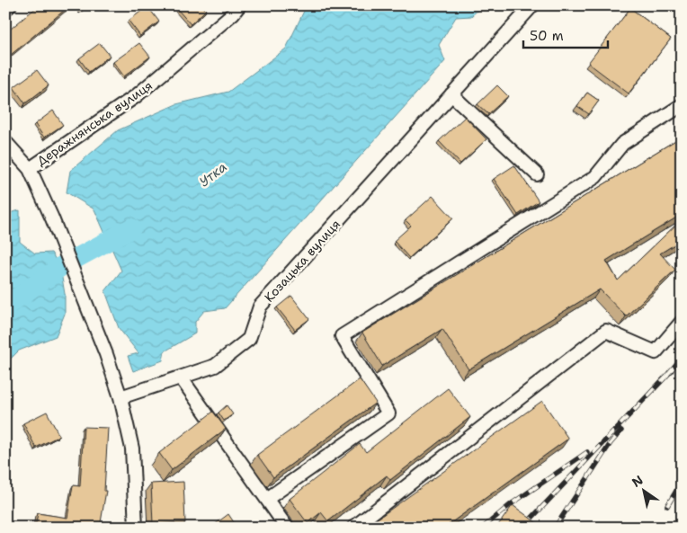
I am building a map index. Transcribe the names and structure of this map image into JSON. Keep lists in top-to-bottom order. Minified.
{"streets":{"street":["Деражнянська вулиця","Козацька вулиця"]},"water":["Утка"],"scale_bar":"50 m","north":"top left"}
